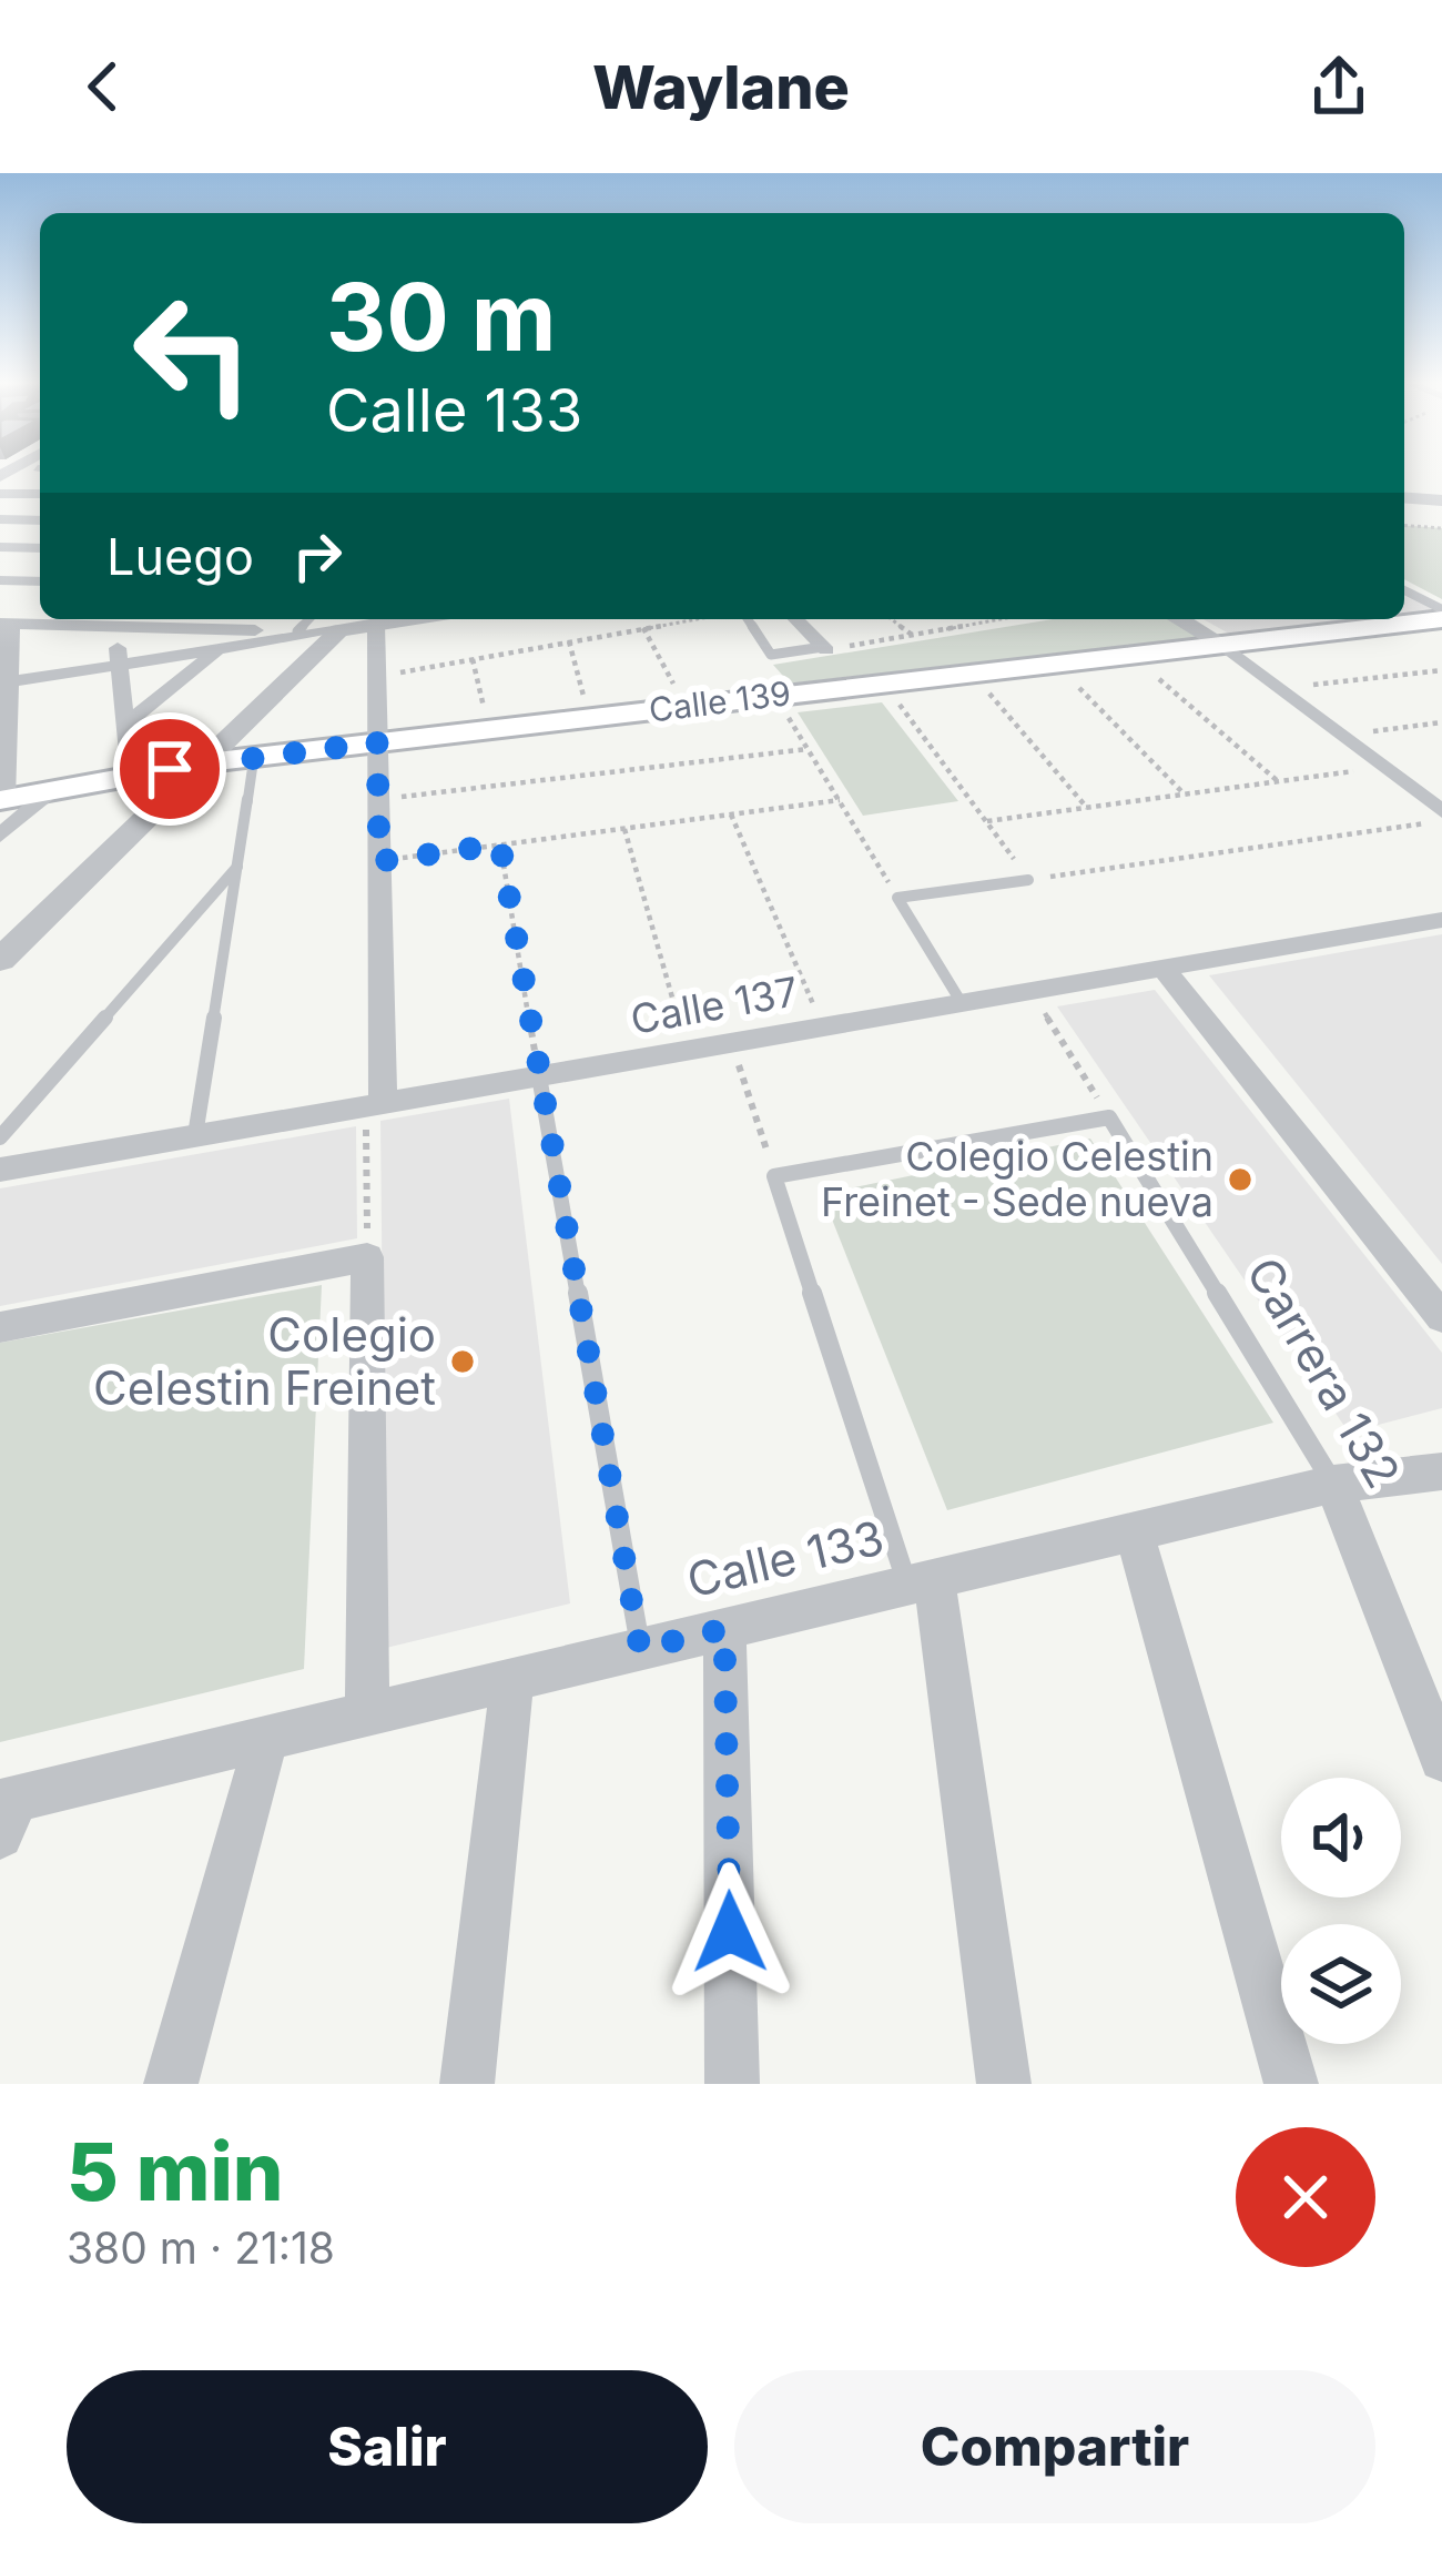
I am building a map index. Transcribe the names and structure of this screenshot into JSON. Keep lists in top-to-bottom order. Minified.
{"streets":{"main road":["Calle 139"],"street":["Calle 137","Carrera 132","Calle 133"]},"crossings":[["Carrera 132","Calle 133"]],"places":["Colegio Celestin Freinet - Sede nueva","Colegio Celestin Freinet"],"page":{"header":"Waylane","turn":["30 m","Calle 133"],"then":"Luego","heading":["5 min","380 m · 21:18"],"buttons":["Salir","Compartir"]}}
